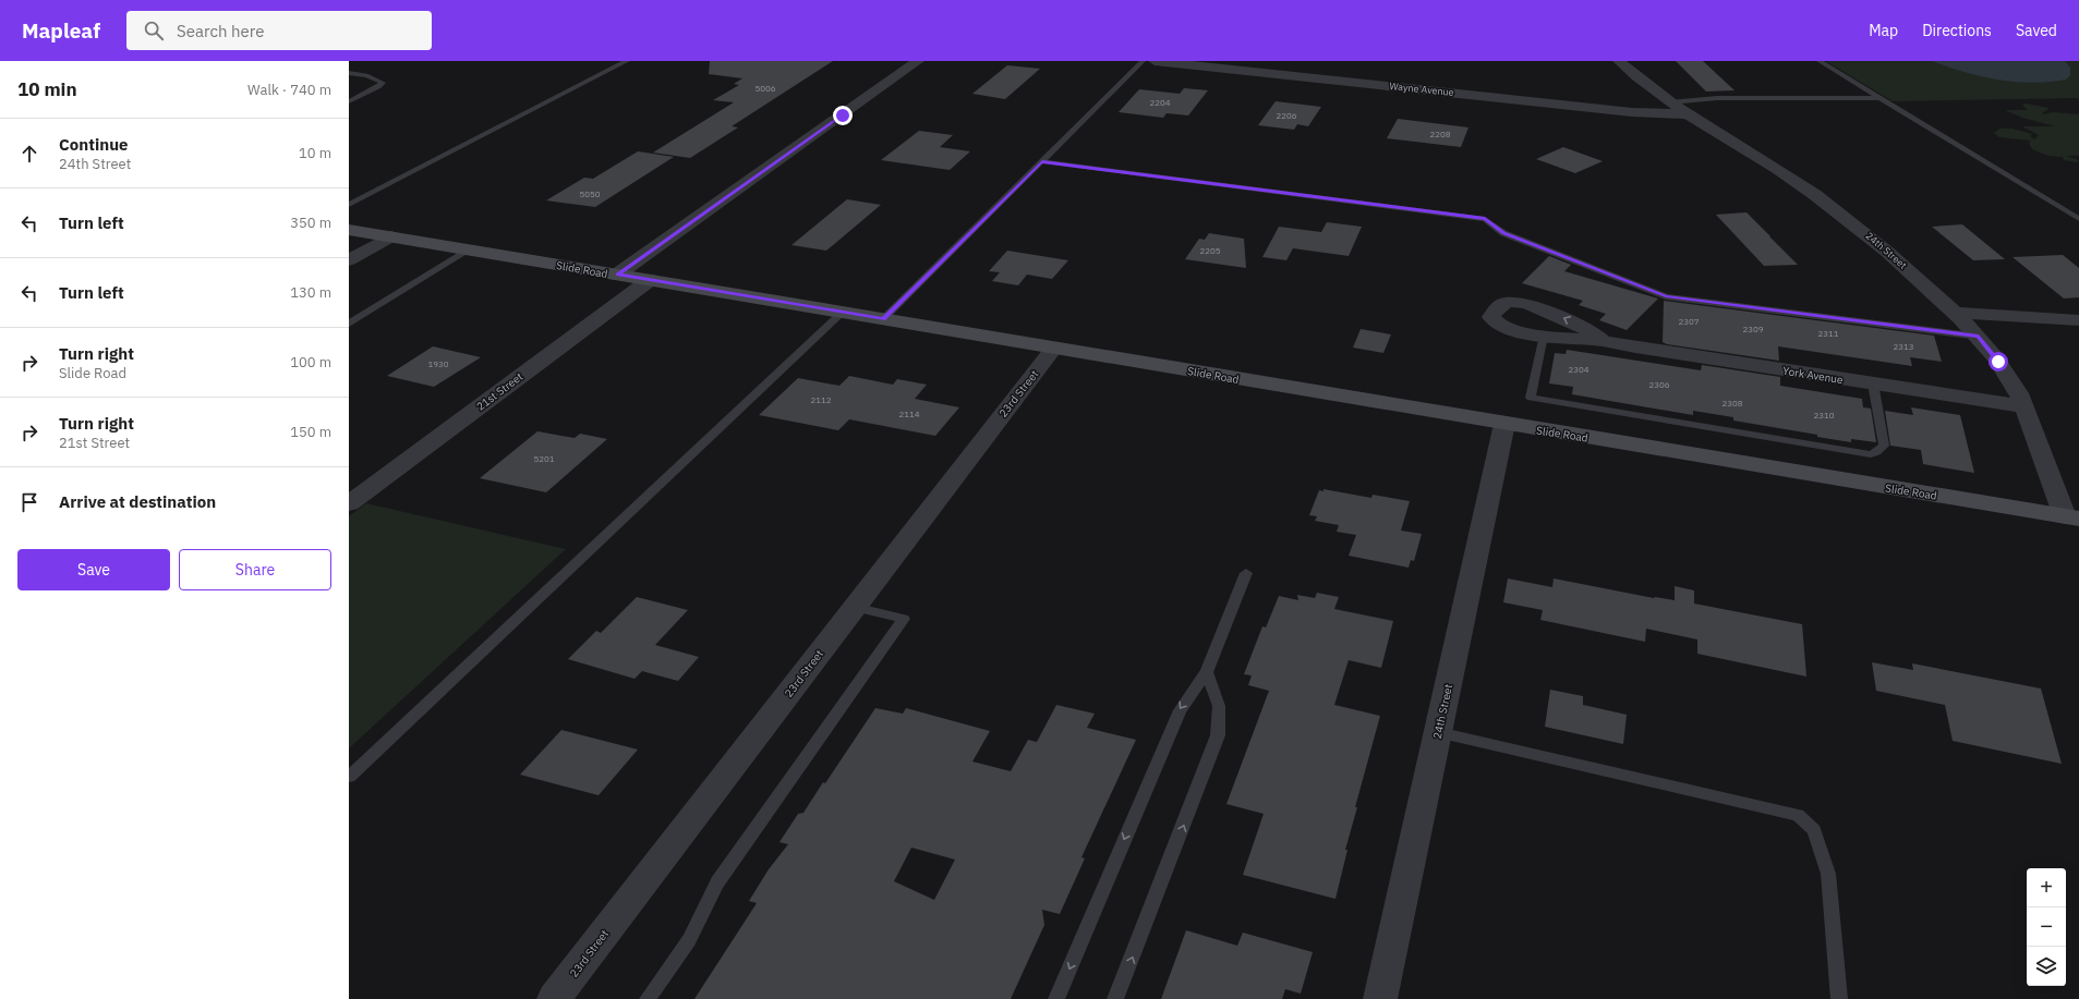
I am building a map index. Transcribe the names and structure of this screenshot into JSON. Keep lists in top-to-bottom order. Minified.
{"streets":{"main road":["Slide Road"],"street":["Wayne Avenue","24th Street","York Avenue","21st Street","23rd Street"]},"crossings":[["Wayne Avenue","24th Street"],["24th Street","Slide Road"],["24th Street","York Avenue"],["Slide Road","21st Street"],["Slide Road","23rd Street"]],"house_numbers":["5006","2204","2206","2208","5050","2205","2307","2309","2311","2313","1930","2304","2306","2112","2308","2114","2310","5201"],"page":{"header":"Mapleaf","search":"Search here","nav":["Map","Directions","Saved"],"heading":["10 min","Walk · 740 m"],"list":[["Continue","24th Street","10 m"],["Turn left","350 m"],["Turn left","130 m"],["Turn right","Slide Road","100 m"],["Turn right","21st Street","150 m"],"Arrive at destination"],"buttons":["Save","Share"],"map_buttons":["+","−"]}}
